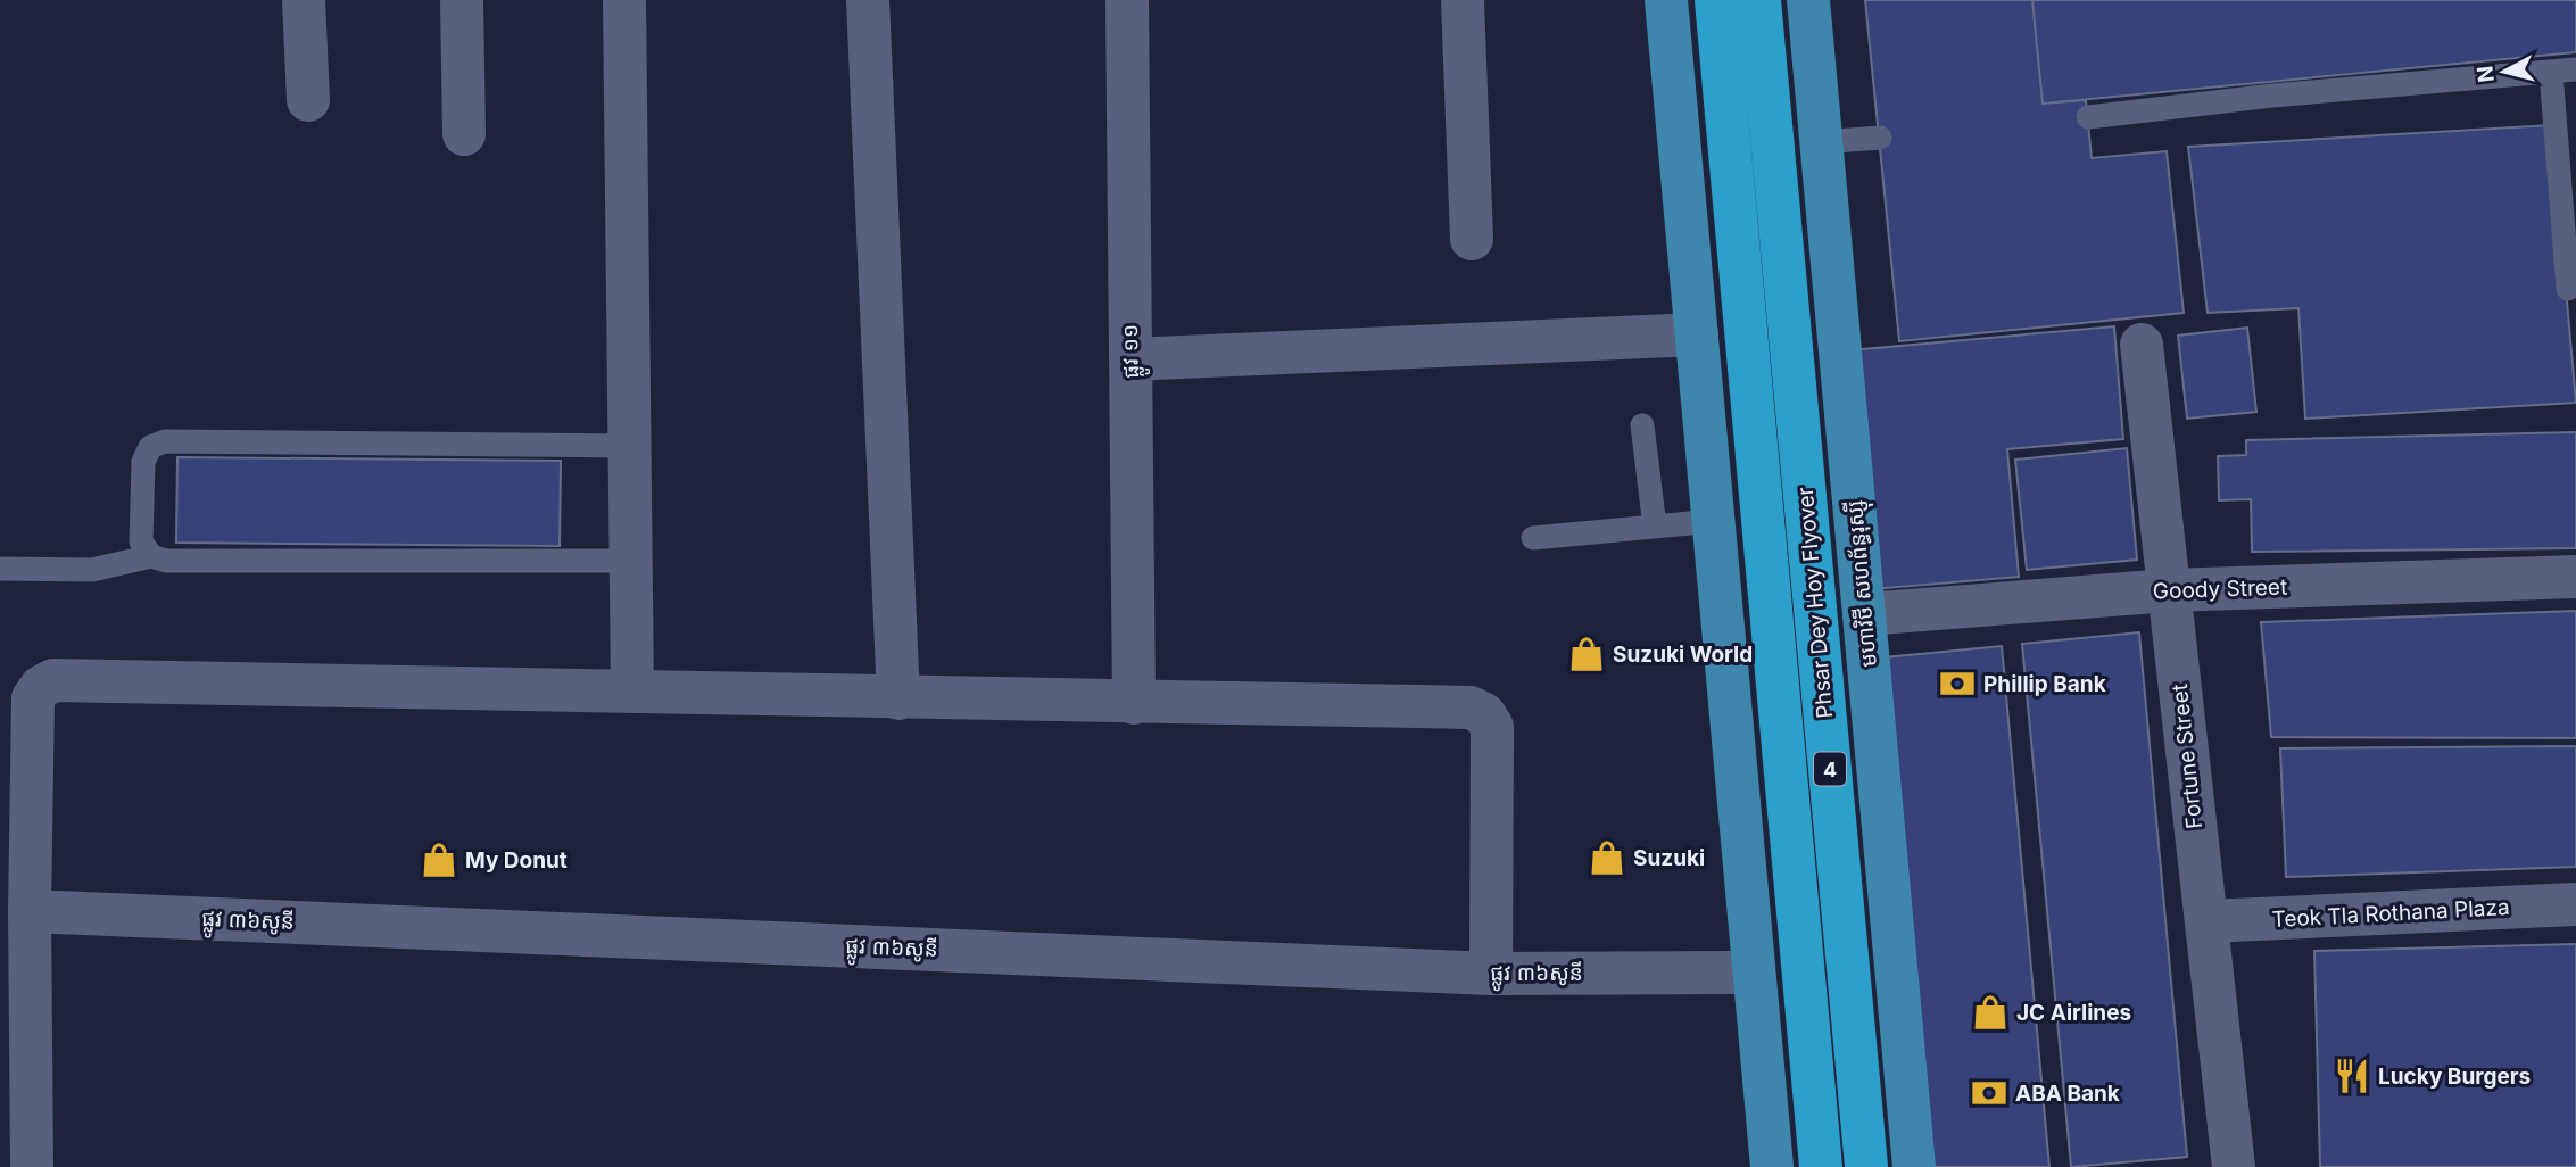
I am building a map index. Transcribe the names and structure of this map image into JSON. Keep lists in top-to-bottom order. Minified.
{"streets":{"highway":["Phsar Dey Hoy Flyover","4"],"main road":["មហាវិថី សហព័ន្ធរុស្ស៊ី"],"street":["ផ្លូវ ១១","Goody Street","Fortune Street","Teok Tla Rothana Plaza","ផ្លូវ ៣៦សូនី"]},"crossings":[["មហាវិថី សហព័ន្ធរុស្ស៊ី","Goody Street"],["Goody Street","Fortune Street"],["Fortune Street","Teok Tla Rothana Plaza"]],"places":{"shop":["Suzuki World","Suzuki","My Donut","JC Airlines"],"bank":["Phillip Bank","ABA Bank"],"restaurant":["Lucky Burgers"]},"north":"left"}
